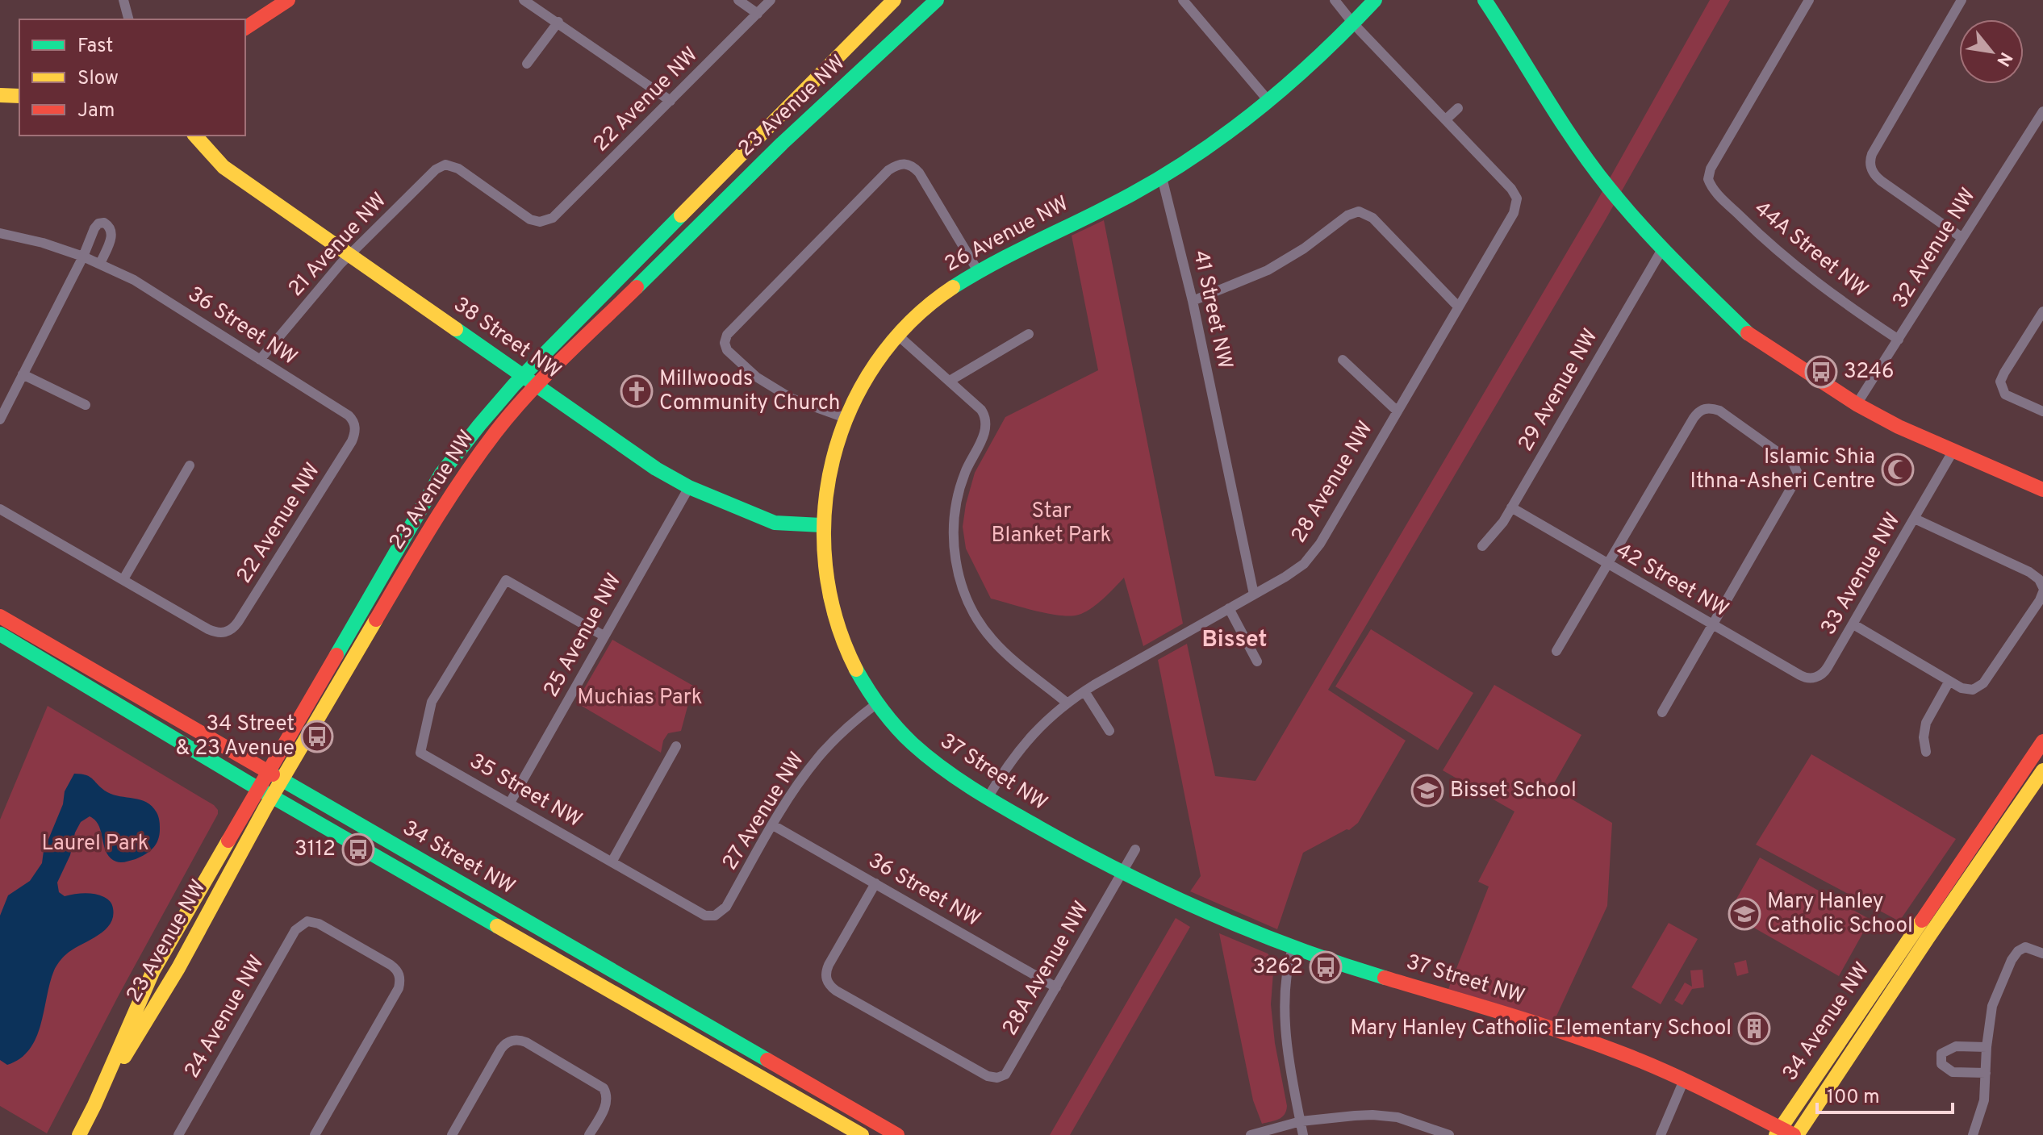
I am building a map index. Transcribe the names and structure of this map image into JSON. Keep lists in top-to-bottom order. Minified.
{"streets":{"main road":["23 Avenue NW","26 Avenue NW","38 Street NW","37 Street NW","34 Street NW","34 Avenue NW"],"street":["22 Avenue NW","21 Avenue NW","32 Avenue NW","44A Street NW","41 Street NW","36 Street NW","29 Avenue NW","28 Avenue NW","33 Avenue NW","42 Street NW","25 Avenue NW","35 Street NW","27 Avenue NW","28A Avenue NW","24 Avenue NW"]},"crossings":[["22 Avenue NW","21 Avenue NW"],["22 Avenue NW","36 Street NW"],["23 Avenue NW","38 Street NW"],["23 Avenue NW","34 Street NW"],["26 Avenue NW","41 Street NW"],["26 Avenue NW","38 Street NW"],["26 Avenue NW","37 Street NW"],["21 Avenue NW","36 Street NW"],["21 Avenue NW","38 Street NW"],["32 Avenue NW","44A Street NW"],["41 Street NW","28 Avenue NW"],["36 Street NW","27 Avenue NW"],["36 Street NW","28A Avenue NW"],["38 Street NW","25 Avenue NW"],["29 Avenue NW","42 Street NW"],["28 Avenue NW","37 Street NW"],["33 Avenue NW","42 Street NW"],["25 Avenue NW","35 Street NW"],["37 Street NW","27 Avenue NW"],["37 Street NW","28A Avenue NW"],["37 Street NW","34 Avenue NW"],["35 Street NW","27 Avenue NW"]],"districts":["Bisset"],"parks":["Star Blanket Park","Muchias Park","Laurel Park"],"places":{"bus stop":["3246","34 Street & 23 Avenue","3112","3262"],"church":["Millwoods Community Church"],"mosque":["Islamic Shia Ithna-Asheri Centre"],"school or university":["Bisset School","Mary Hanley Catholic School"],"building":["Mary Hanley Catholic Elementary School"]},"legend":["Fast","Slow","Jam"],"scale_bar":"100 m","north":"bottom right"}
